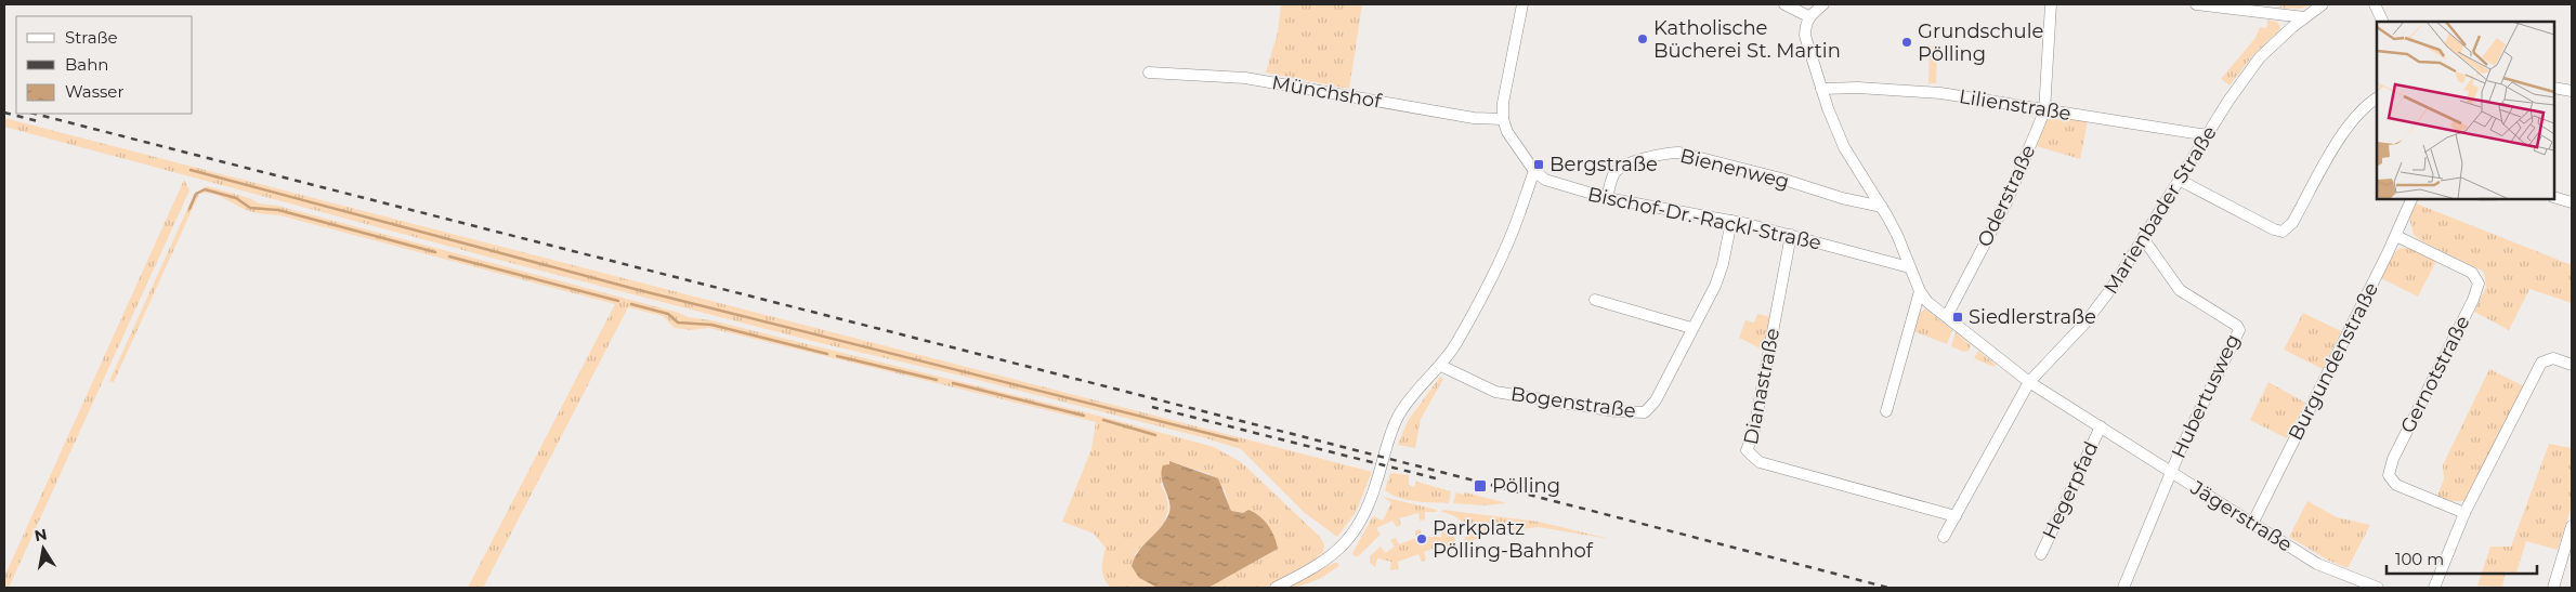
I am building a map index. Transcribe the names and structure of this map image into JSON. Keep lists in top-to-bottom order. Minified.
{"streets":{"street":["Münchshof","Lilienstraße","Bienenweg","Oderstraße","Marienbader Straße","Bischof-Dr.-Rackl-Straße","Burgundenstraße","Gernotstraße","Dianastraße","Hubertusweg","Bogenstraße","Hegerpfad","Jägerstraße"]},"crossings":[["Lilienstraße","Oderstraße"],["Lilienstraße","Marienbader Straße"],["Bienenweg","Bischof-Dr.-Rackl-Straße"],["Marienbader Straße","Dianastraße"],["Marienbader Straße","Hubertusweg"],["Marienbader Straße","Jägerstraße"],["Bischof-Dr.-Rackl-Straße","Dianastraße"],["Bischof-Dr.-Rackl-Straße","Bogenstraße"],["Burgundenstraße","Gernotstraße"],["Burgundenstraße","Jägerstraße"],["Hubertusweg","Jägerstraße"],["Hegerpfad","Jägerstraße"]],"places":{"other":["Katholische Bücherei St. Martin","Grundschule Pölling","Parkplatz Pölling-Bahnhof"],"transit":["Bergstraße","Siedlerstraße","Pölling"]},"legend":["Straße","Bahn","Wasser"],"scale_bar":"100 m","north":"top"}
